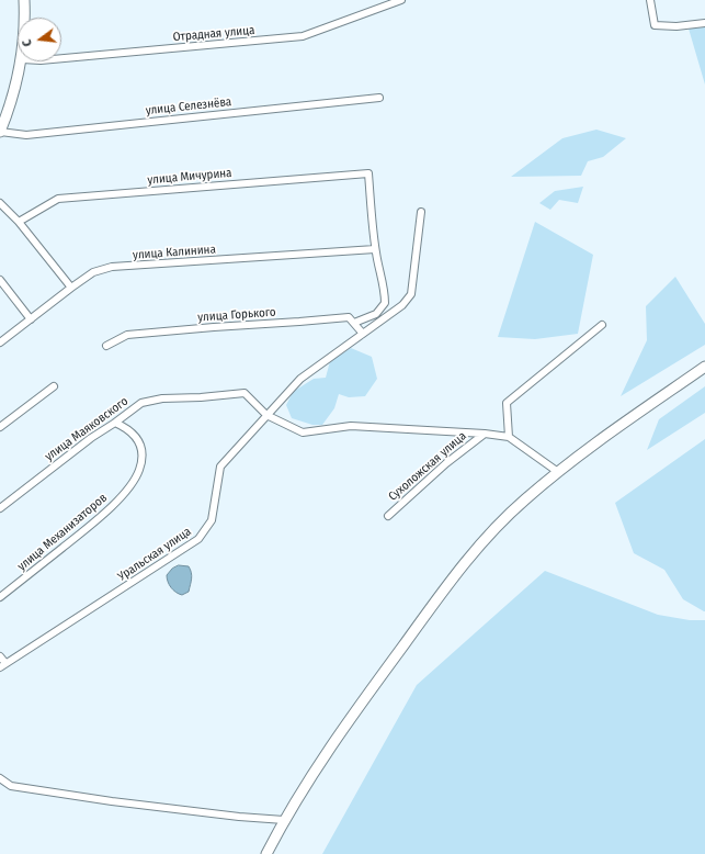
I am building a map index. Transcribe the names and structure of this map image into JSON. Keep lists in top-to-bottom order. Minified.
{"streets":{"street":["Отрадная улица","улица Селезнёва","улица Мичурина","улица Калинина","улица Горького","улица Маяковского","Сухоложская улица","улица Механизаторов","Уральская улица"]},"crossings":[["улица Мичурина","улица Калинина"],["улица Маяковского","улица Механизаторов"],["улица Маяковского","Уральская улица"]],"north":"left"}
